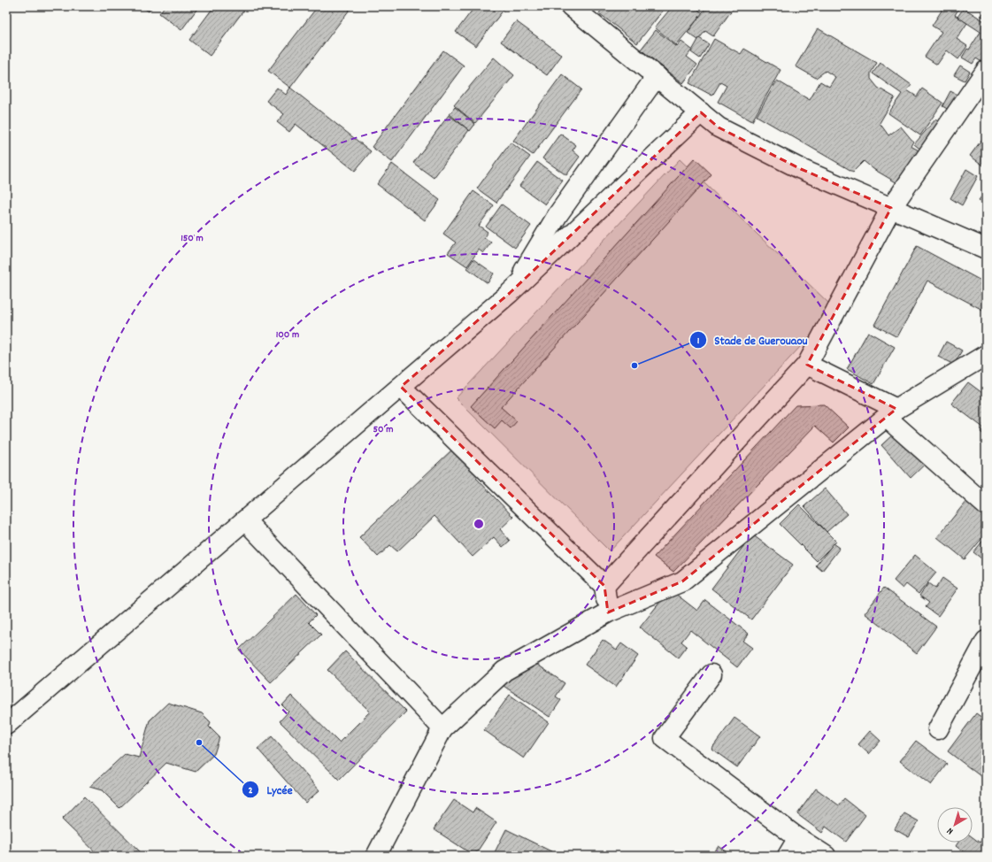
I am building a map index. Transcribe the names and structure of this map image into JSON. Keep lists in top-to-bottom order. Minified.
{"places":["Stade de Guerouaou","Lycée"],"north":"bottom left","rings":["150 m","100 m","50 m"]}
